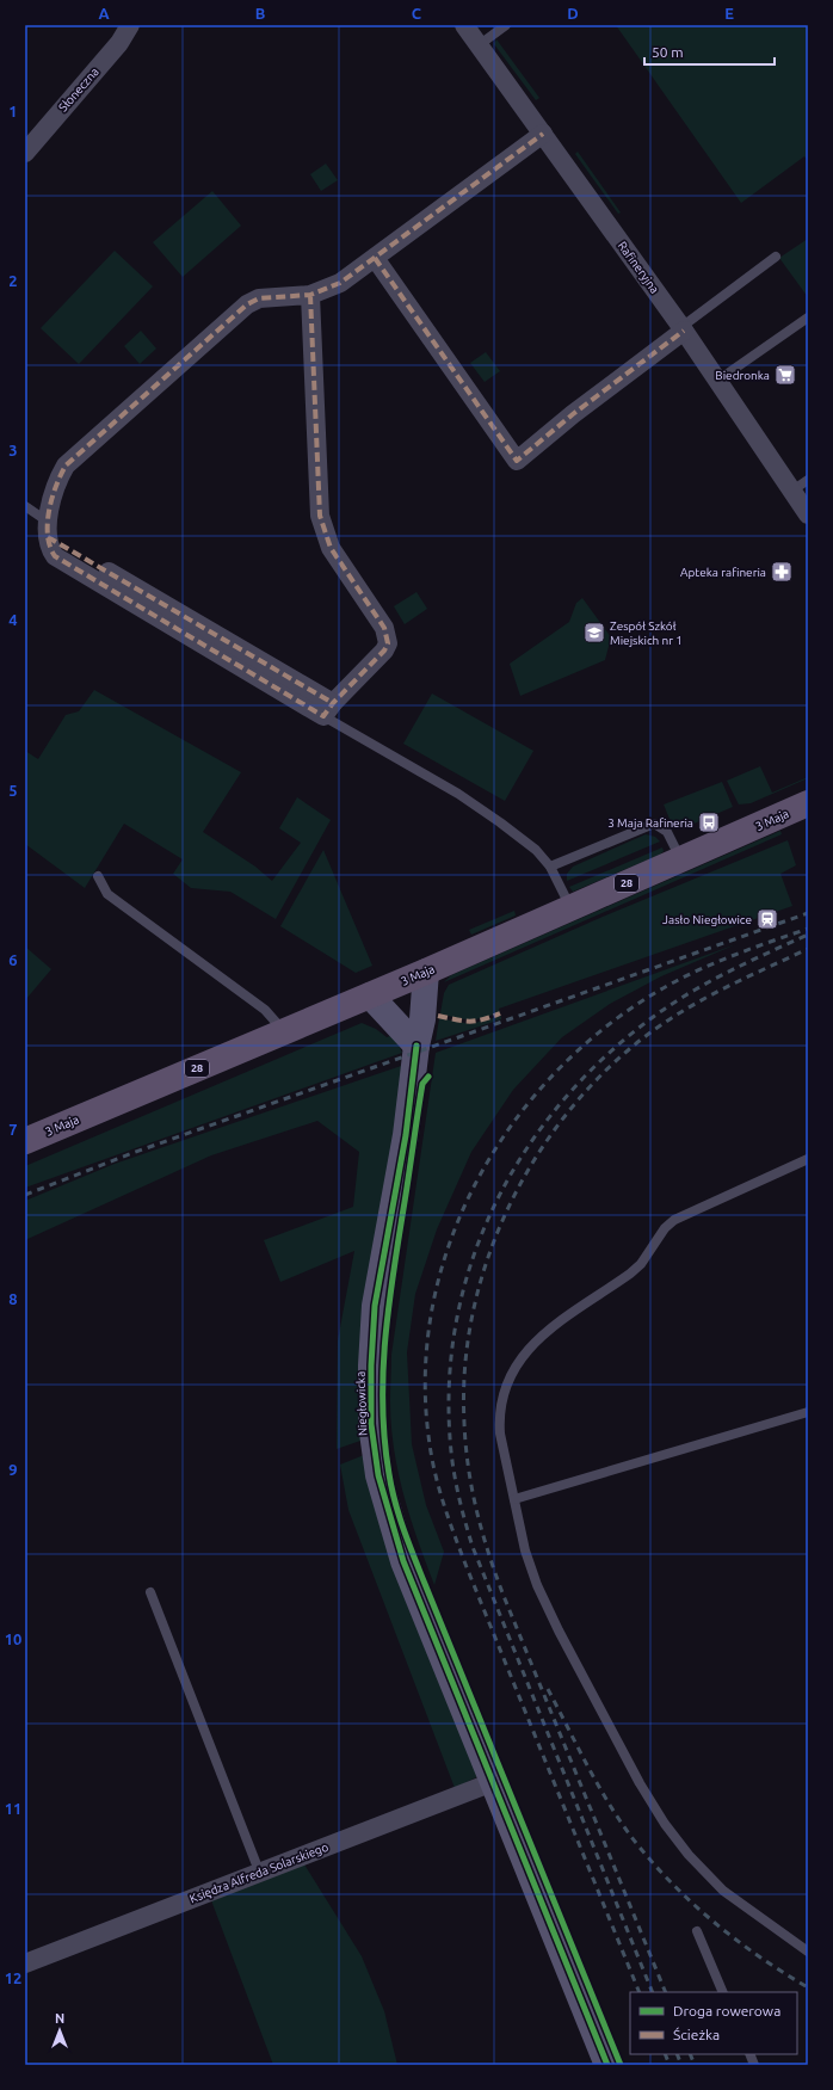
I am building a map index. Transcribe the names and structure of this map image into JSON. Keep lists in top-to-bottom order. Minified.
{"streets":{"main road":["3 Maja","28"],"street":["Słoneczna","Rafineryjna","Niegłowicka","Księdza Alfreda Solarskiego"]},"crossings":[["3 Maja","Niegłowicka"],["Niegłowicka","Księdza Alfreda Solarskiego"]],"places":{"supermarket":["Biedronka"],"pharmacy":["Apteka rafineria"],"school or university":["Zespół Szkół Miejskich nr 1"],"bus stop":["3 Maja Rafineria"],"station":["Jasło Niegłowice"]},"legend":["Droga rowerowa","Ścieżka"],"scale_bar":"50 m","north":"top","grid":{"columns":["A","B","C","D","E"],"rows":["1","2","3","4","5","6","7","8","9","10","11","12"]}}
